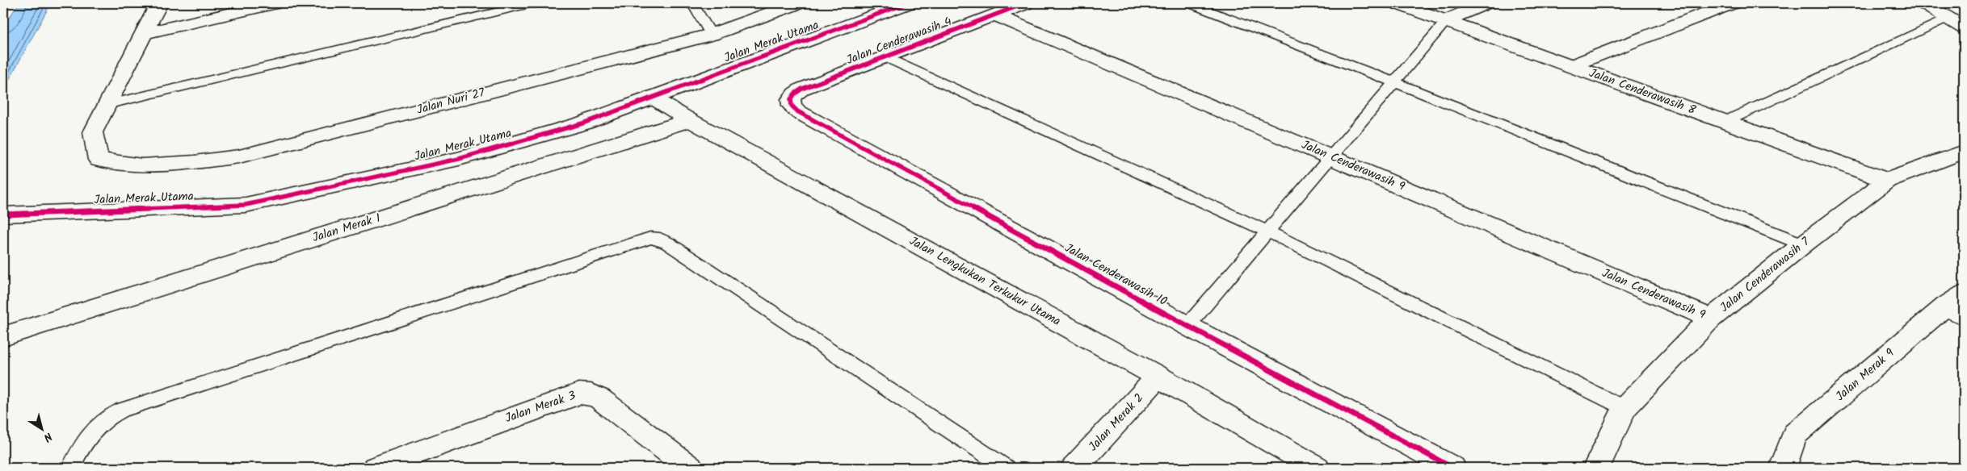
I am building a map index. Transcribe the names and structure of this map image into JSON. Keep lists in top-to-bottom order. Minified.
{"streets":{"street":["Jalan Cenderawasih 4","Jalan Merak Utama","Jalan Cenderawasih 8","Jalan Nuri 27","Jalan Cenderawasih 9","Jalan Merak 1","Jalan Cenderawasih 10","Jalan Cenderawasih 7","Jalan Lengkukan Terkukur Utama","Jalan Merak 9","Jalan Merak 3","Jalan Merak 2"]},"crossings":[["Jalan Cenderawasih 4","Jalan Cenderawasih 9"],["Jalan Cenderawasih 4","Jalan Cenderawasih 10"],["Jalan Merak Utama","Jalan Lengkukan Terkukur Utama"],["Jalan Cenderawasih 8","Jalan Cenderawasih 7"],["Jalan Cenderawasih 9","Jalan Cenderawasih 7"],["Jalan Merak 1","Jalan Lengkukan Terkukur Utama"],["Jalan Lengkukan Terkukur Utama","Jalan Merak 2"]],"north":"bottom right"}
